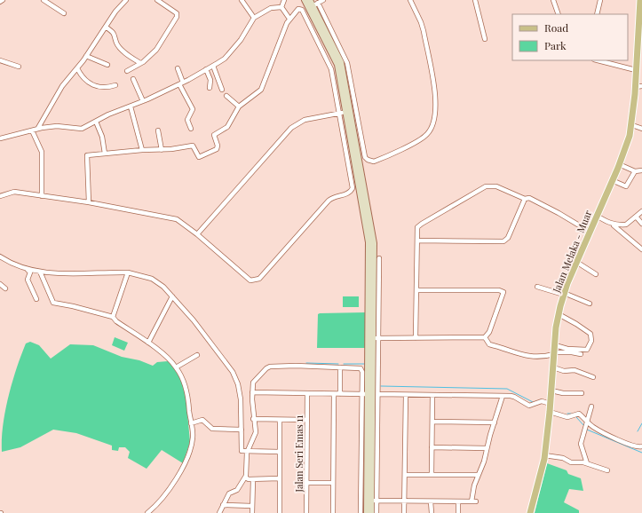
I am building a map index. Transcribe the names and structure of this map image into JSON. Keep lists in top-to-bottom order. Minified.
{"streets":{"main road":["Jalan Melaka - Muar"],"street":["Jalan Seri Emas 11"]},"legend":["Road","Park"]}
